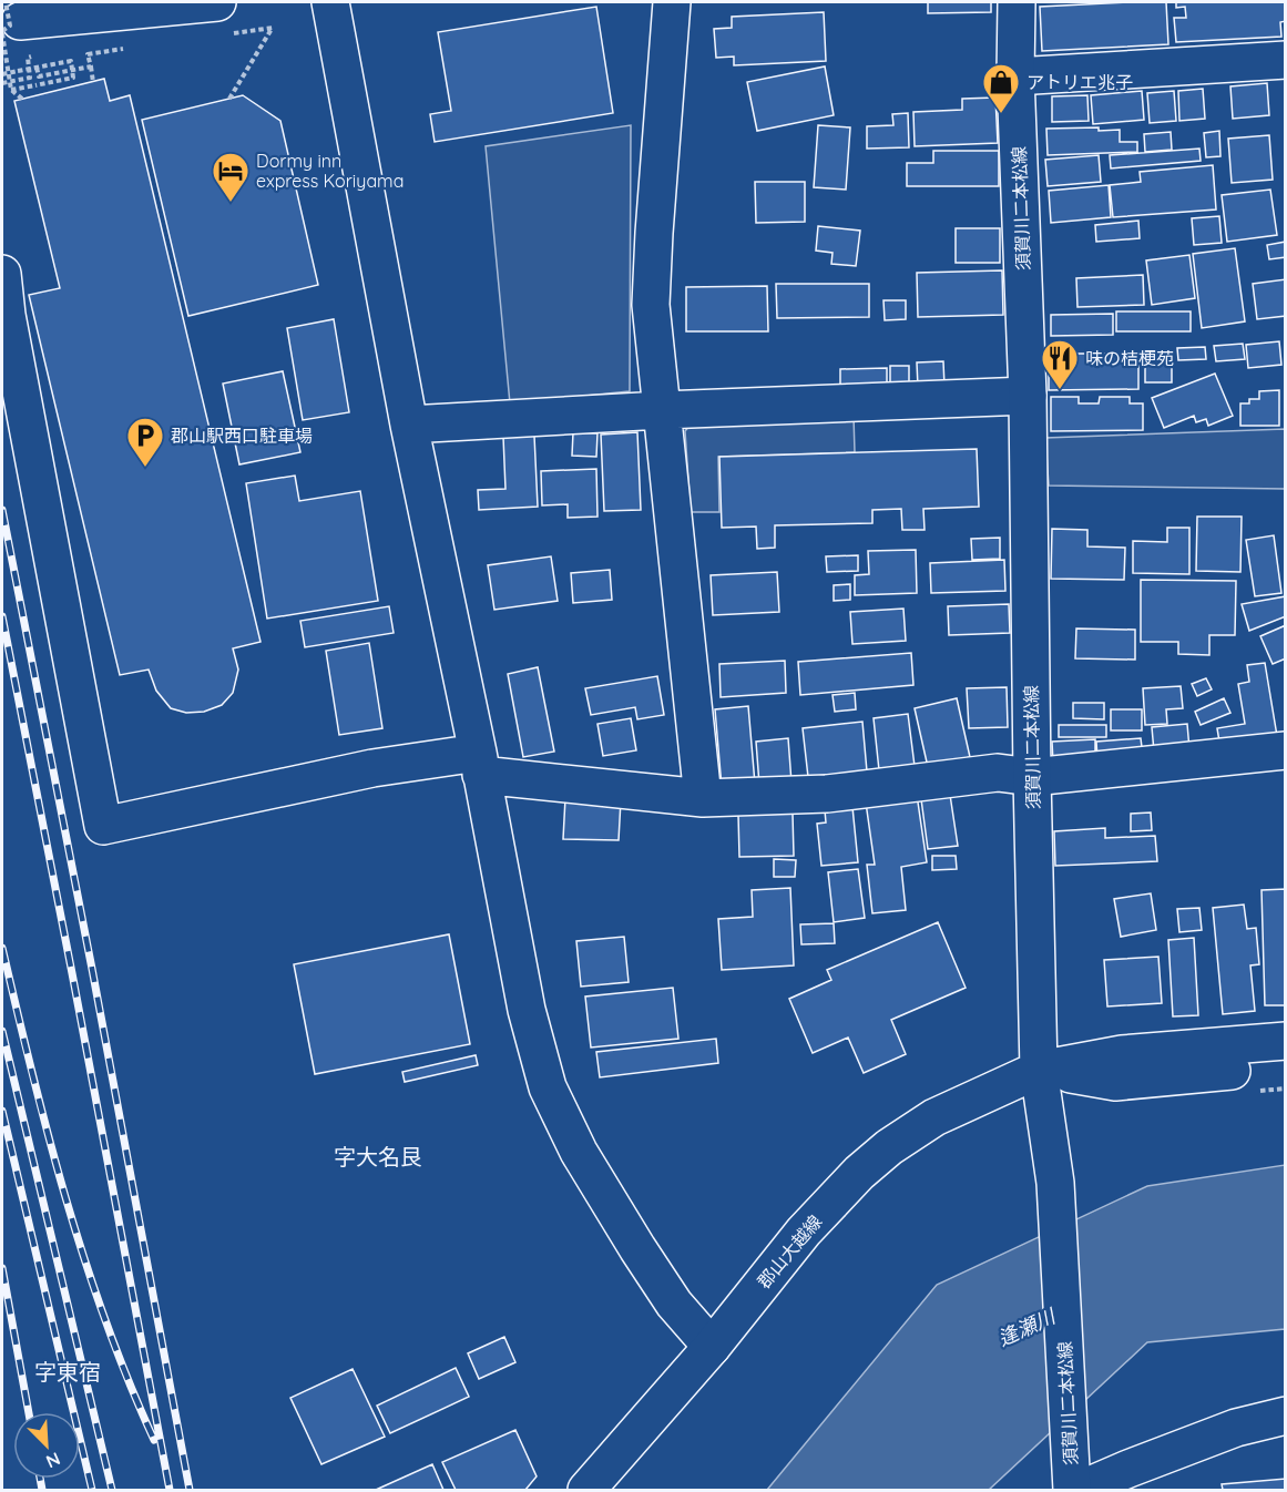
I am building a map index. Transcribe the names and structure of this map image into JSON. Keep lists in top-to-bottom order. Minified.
{"streets":{"street":["須賀川二本松線","郡山大越線"]},"crossings":[["須賀川二本松線","郡山大越線"]],"districts":["字大名艮","字東宿"],"water":["逢瀬川"],"places":{"shop":["アトリエ兆子"],"hotel":["Dormy inn express Koriyama"],"restaurant":["味の桔梗苑"],"parking":["郡山駅西口駐車場"]},"north":"bottom right"}
